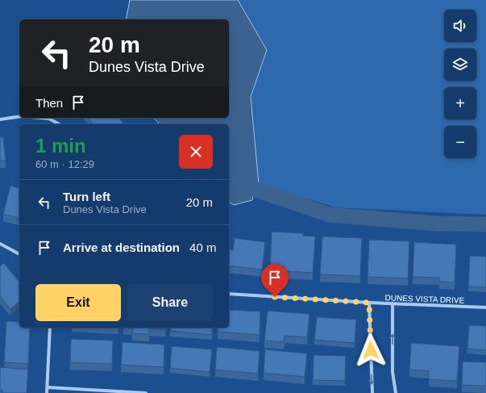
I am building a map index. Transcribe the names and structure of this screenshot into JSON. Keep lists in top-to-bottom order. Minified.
{"streets":{"street":["DUNES VISTA DRIVE"]},"page":{"map_buttons":["+","−"],"turn":["20 m","Dunes Vista Drive"],"then":"Then","heading":["1 min","60 m · 12:29"],"list":[{"name":"Turn left","note":"Dunes Vista Drive","value":"20 m"},{"name":"Arrive at destination","value":"40 m"}],"buttons":["Exit","Share"]}}
